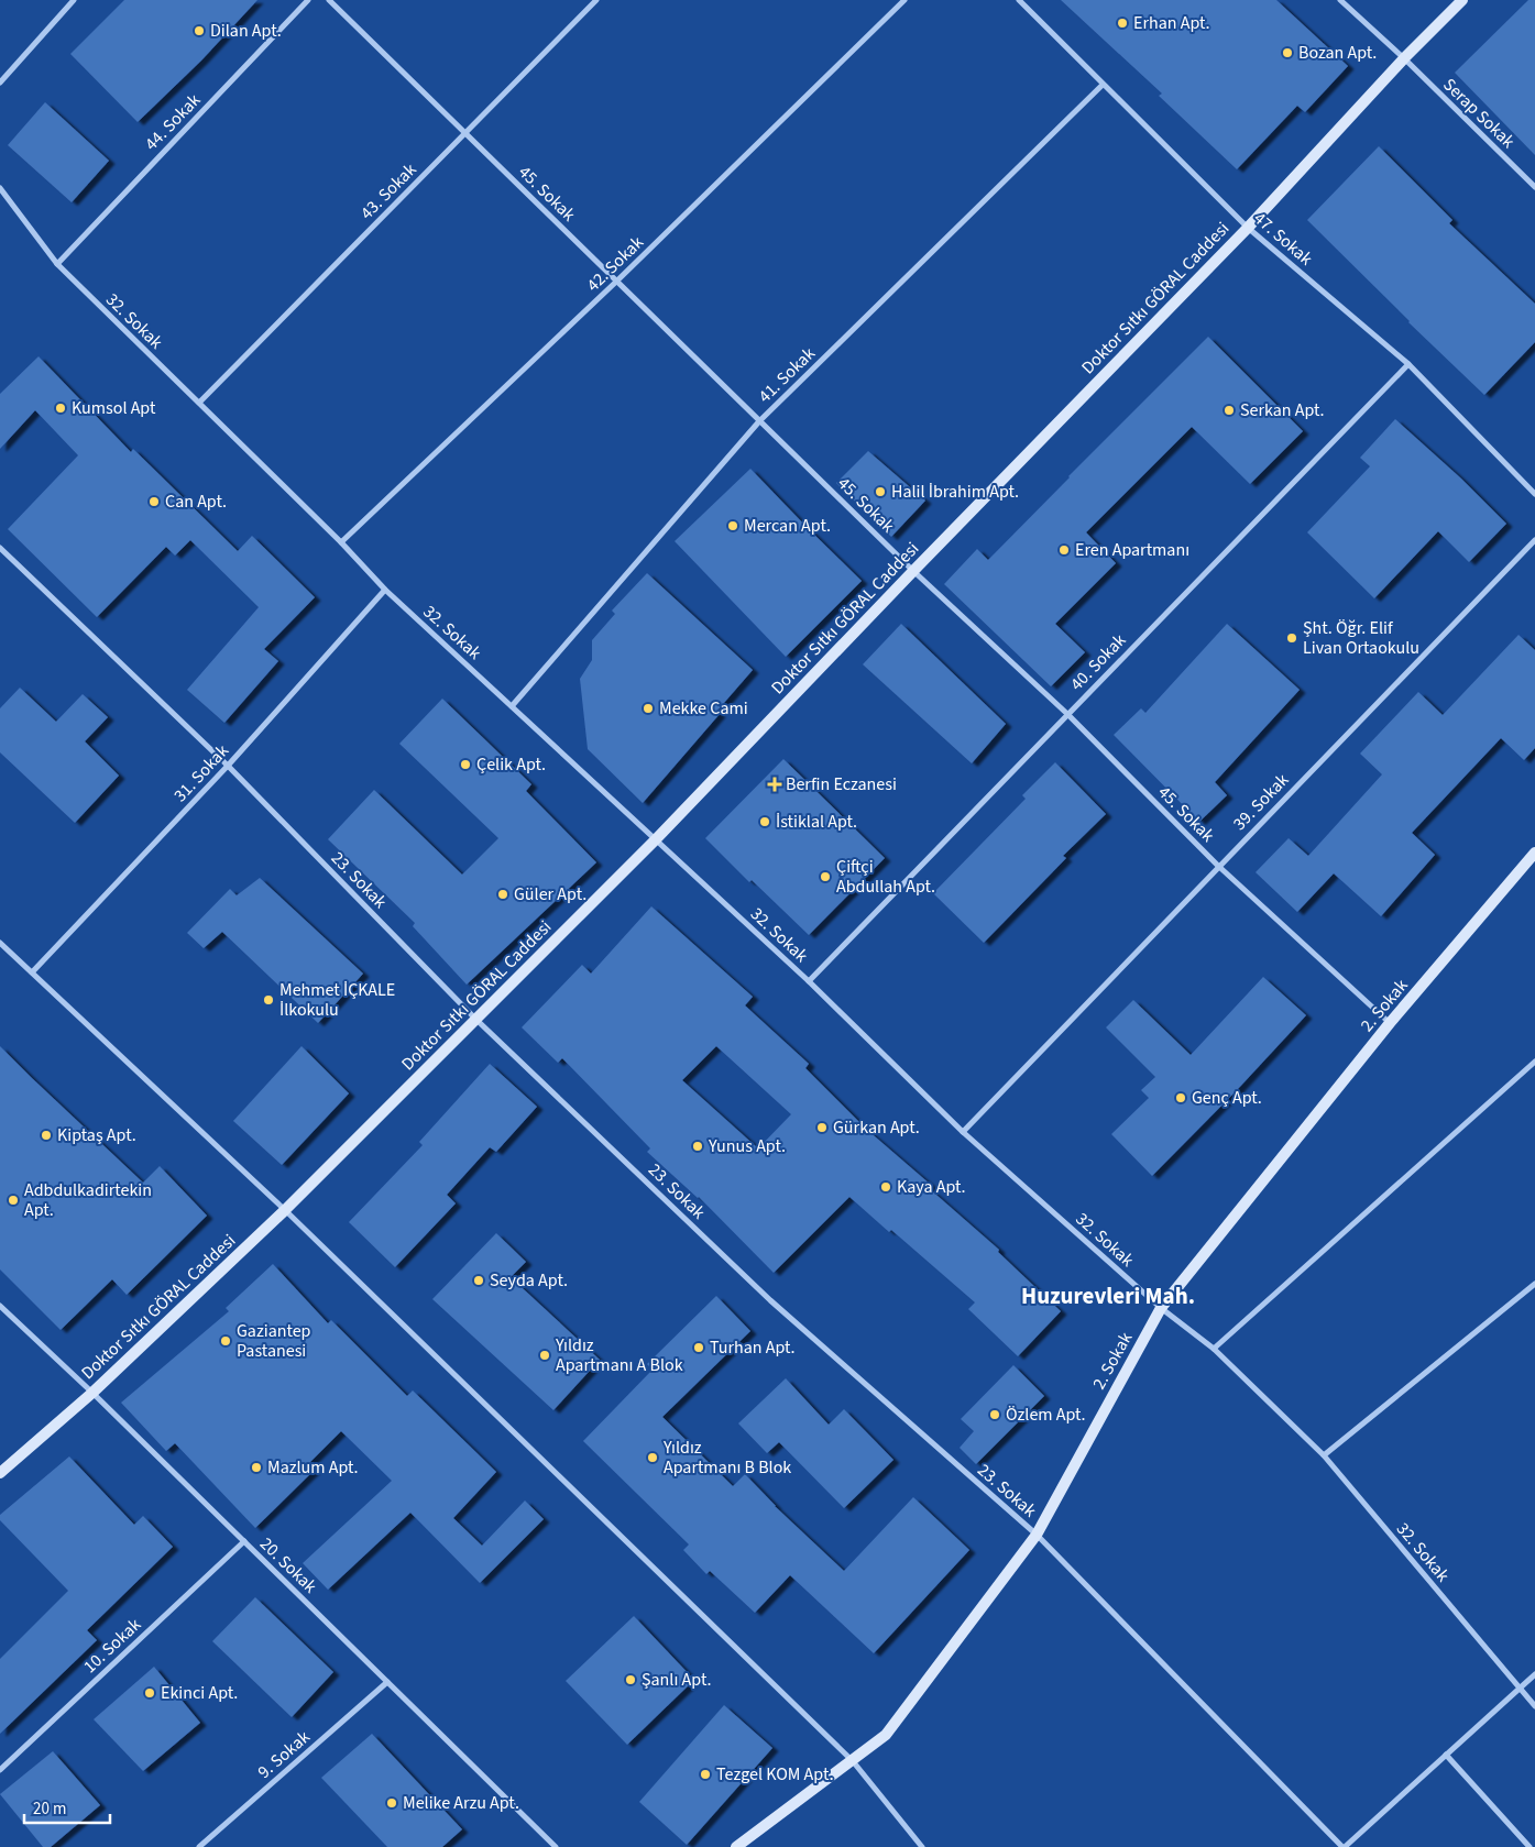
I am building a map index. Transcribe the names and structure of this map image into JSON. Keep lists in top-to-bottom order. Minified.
{"streets":{"street":["Serap Sokak","44. Sokak","43. Sokak","45. Sokak","47. Sokak","42. Sokak","Doktor Sıtkı GÖRAL Caddesi","32. Sokak","41. Sokak","40. Sokak","31. Sokak","39. Sokak","23. Sokak","2. Sokak","20. Sokak","10. Sokak","9. Sokak"]},"crossings":[["Serap Sokak","Doktor Sıtkı GÖRAL Caddesi"],["44. Sokak","32. Sokak"],["43. Sokak","45. Sokak"],["43. Sokak","32. Sokak"],["45. Sokak","42. Sokak"],["45. Sokak","Doktor Sıtkı GÖRAL Caddesi"],["45. Sokak","41. Sokak"],["45. Sokak","40. Sokak"],["45. Sokak","39. Sokak"],["45. Sokak","2. Sokak"],["47. Sokak","Doktor Sıtkı GÖRAL Caddesi"],["47. Sokak","41. Sokak"],["47. Sokak","40. Sokak"],["42. Sokak","32. Sokak"],["Doktor Sıtkı GÖRAL Caddesi","32. Sokak"],["Doktor Sıtkı GÖRAL Caddesi","23. Sokak"],["Doktor Sıtkı GÖRAL Caddesi","20. Sokak"],["32. Sokak","41. Sokak"],["32. Sokak","40. Sokak"],["32. Sokak","31. Sokak"],["32. Sokak","39. Sokak"],["32. Sokak","2. Sokak"],["31. Sokak","23. Sokak"],["23. Sokak","2. Sokak"],["20. Sokak","10. Sokak"],["20. Sokak","9. Sokak"]],"districts":["Huzurevleri Mah."],"places":{"other":["Erhan Apt.","Dilan Apt.","Bozan Apt.","Kumsol Apt","Serkan Apt.","Halil İbrahim Apt.","Can Apt.","Mercan Apt.","Eren Apartmanı","Şht. Öğr. Elif Livan Ortaokulu","Mekke Cami","Çelik Apt.","İstiklal Apt.","Çiftçi Abdullah Apt.","Güler Apt.","Mehmet İÇKALE İlkokulu","Genç Apt.","Gürkan Apt.","Kiptaş Apt.","Yunus Apt.","Kaya Apt.","Adbdulkadirtekin Apt.","Seyda Apt.","Gaziantep Pastanesi","Turhan Apt.","Yıldız Apartmanı A Blok","Özlem Apt.","Yıldız Apartmanı B Blok","Mazlum Apt.","Şanlı Apt.","Ekinci Apt.","Tezgel KOM Apt.","Melike Arzu Apt."],"health":["Berfin Eczanesi"]},"scale_bar":"20 m"}
